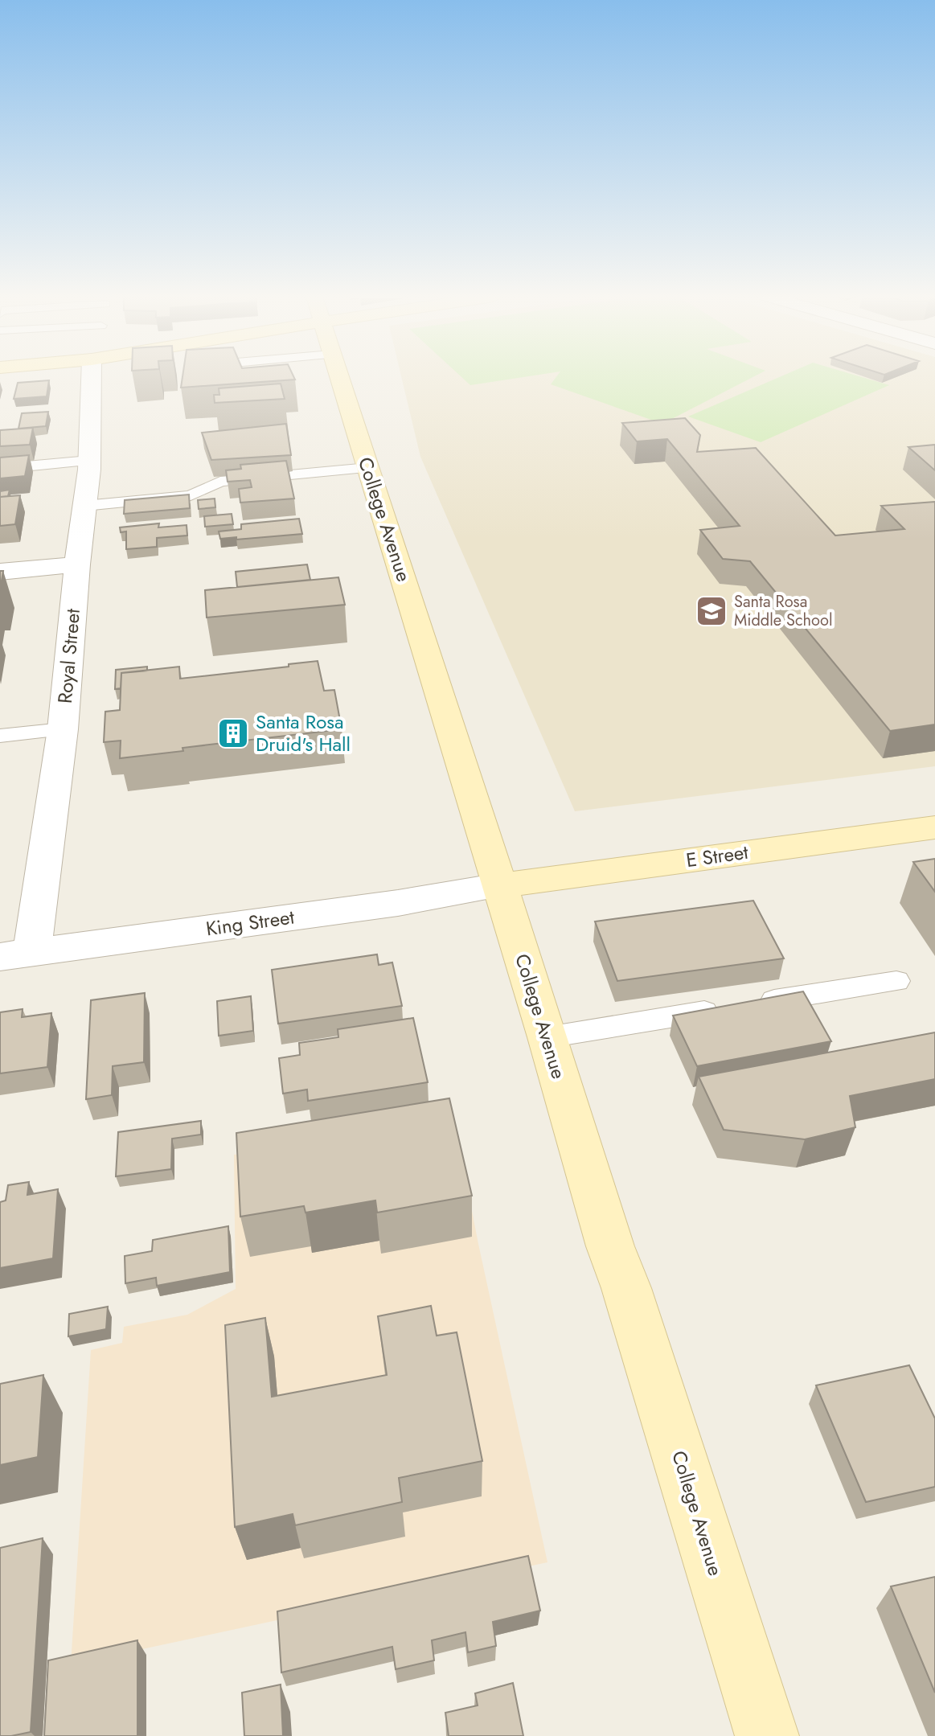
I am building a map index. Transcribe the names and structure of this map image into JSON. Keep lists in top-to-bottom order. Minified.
{"streets":{"main road":["College Avenue","E Street"],"street":["Royal Street","King Street"]},"crossings":[["College Avenue","E Street"],["College Avenue","King Street"],["Royal Street","King Street"],["E Street","King Street"]],"places":{"school or university":["Santa Rosa Middle School"],"building":["Santa Rosa Druid's Hall"]}}
